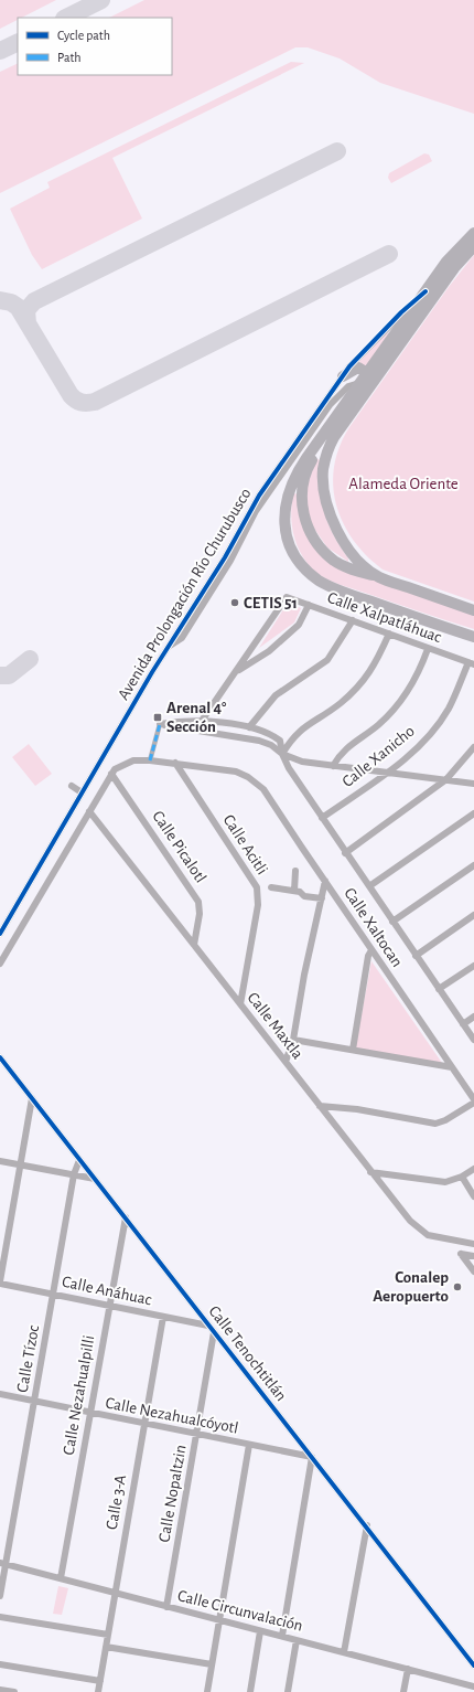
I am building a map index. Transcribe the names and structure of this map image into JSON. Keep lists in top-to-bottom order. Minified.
{"streets":{"street":["Avenida Prolongación Río Churubusco","Calle Xalpatláhuac","Calle Xanicho","Calle Acitli","Calle Picalotl","Calle Xaltocan","Calle Maxtla","Calle Anáhuac","Calle Tenochtitlán","Calle Tízoc","Calle Nezahualpilli","Calle Nezahualcóyotl","Calle Nopaltzin","Calle 3-A","Calle Circunvalación"]},"crossings":[["Calle Xalpatláhuac","Calle Xanicho"],["Calle Xanicho","Calle Xaltocan"],["Calle Acitli","Calle Xaltocan"],["Calle Acitli","Calle Maxtla"],["Calle Picalotl","Calle Maxtla"],["Calle Anáhuac","Calle Tenochtitlán"],["Calle Anáhuac","Calle Tízoc"],["Calle Anáhuac","Calle Nezahualpilli"],["Calle Anáhuac","Calle 3-A"],["Calle Tenochtitlán","Calle Tízoc"],["Calle Tenochtitlán","Calle Nezahualpilli"],["Calle Tenochtitlán","Calle Nezahualcóyotl"],["Calle Tenochtitlán","Calle Nopaltzin"],["Calle Tízoc","Calle Nezahualcóyotl"],["Calle Tízoc","Calle Circunvalación"],["Calle Nezahualpilli","Calle Nezahualcóyotl"],["Calle Nezahualpilli","Calle Circunvalación"],["Calle Nezahualcóyotl","Calle Nopaltzin"],["Calle Nezahualcóyotl","Calle 3-A"],["Calle Nopaltzin","Calle Circunvalación"],["Calle 3-A","Calle Circunvalación"]],"parks":["Alameda Oriente"],"places":{"other":["CETIS 51","Conalep Aeropuerto"],"transit":["Arenal 4° Sección"]},"legend":["Cycle path","Path"]}
